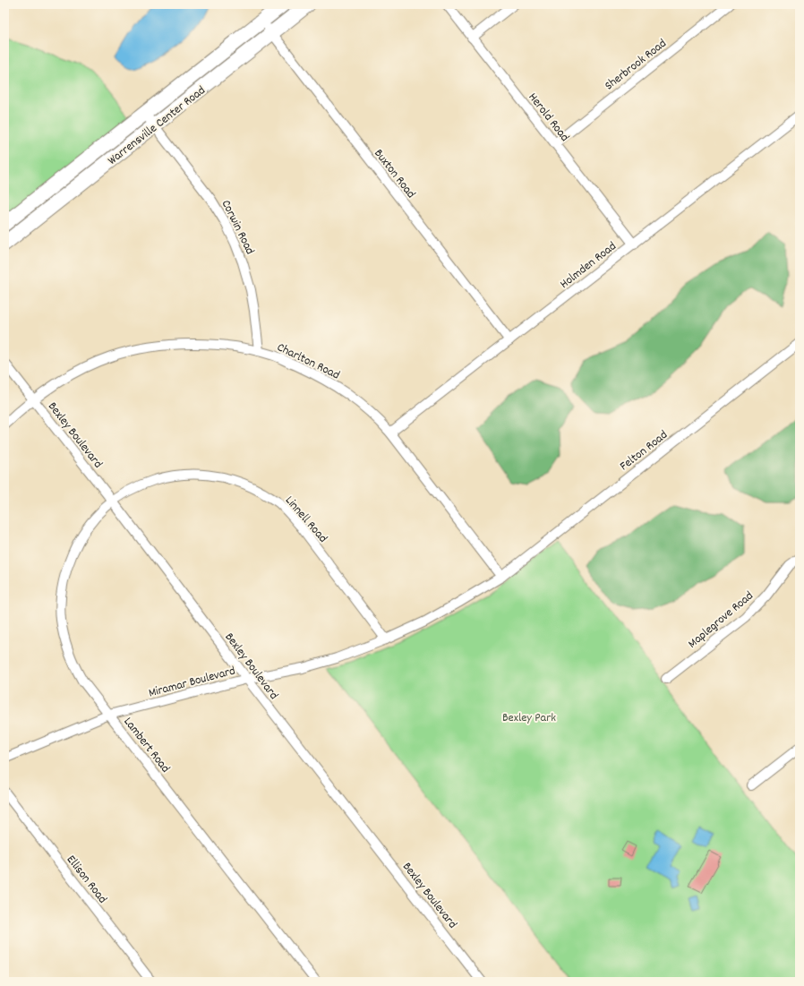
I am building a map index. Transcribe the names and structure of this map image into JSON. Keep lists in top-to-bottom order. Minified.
{"streets":{"main road":["Warrensville Center Road"],"street":["Sherbrook Road","Herold Road","Buxton Road","Corwin Road","Holmden Road","Charlton Road","Bexley Boulevard","Felton Road","Linnell Road","Maplegrove Road","Miramar Boulevard","Lambert Road","Ellison Road"]},"crossings":[["Sherbrook Road","Herold Road"],["Herold Road","Holmden Road"],["Warrensville Center Road","Buxton Road"],["Warrensville Center Road","Corwin Road"],["Buxton Road","Holmden Road"],["Corwin Road","Charlton Road"],["Holmden Road","Charlton Road"],["Charlton Road","Bexley Boulevard"],["Charlton Road","Felton Road"],["Charlton Road","Miramar Boulevard"],["Bexley Boulevard","Linnell Road"],["Bexley Boulevard","Miramar Boulevard"],["Bexley Boulevard","Lambert Road"],["Felton Road","Miramar Boulevard"],["Linnell Road","Miramar Boulevard"],["Linnell Road","Lambert Road"],["Miramar Boulevard","Lambert Road"]],"parks":["Bexley Park"]}
